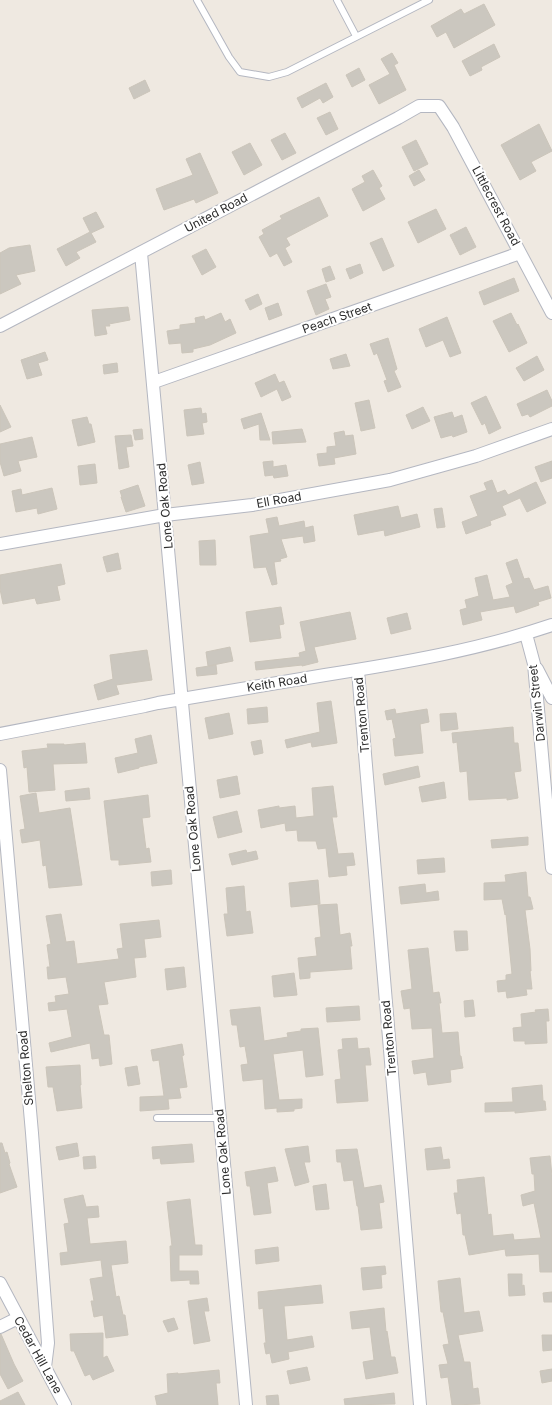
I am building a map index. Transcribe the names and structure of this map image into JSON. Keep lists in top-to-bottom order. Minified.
{"streets":{"street":["Littlecrest Road","United Road","Peach Street","Ell Road","Lone Oak Road","Keith Road","Darwin Street","Trenton Road","Shelton Road","Cedar Hill Lane"]},"crossings":[["Littlecrest Road","United Road"],["Littlecrest Road","Peach Street"],["United Road","Lone Oak Road"],["Peach Street","Lone Oak Road"],["Ell Road","Lone Oak Road"],["Lone Oak Road","Keith Road"],["Keith Road","Darwin Street"],["Keith Road","Trenton Road"],["Shelton Road","Cedar Hill Lane"]]}
